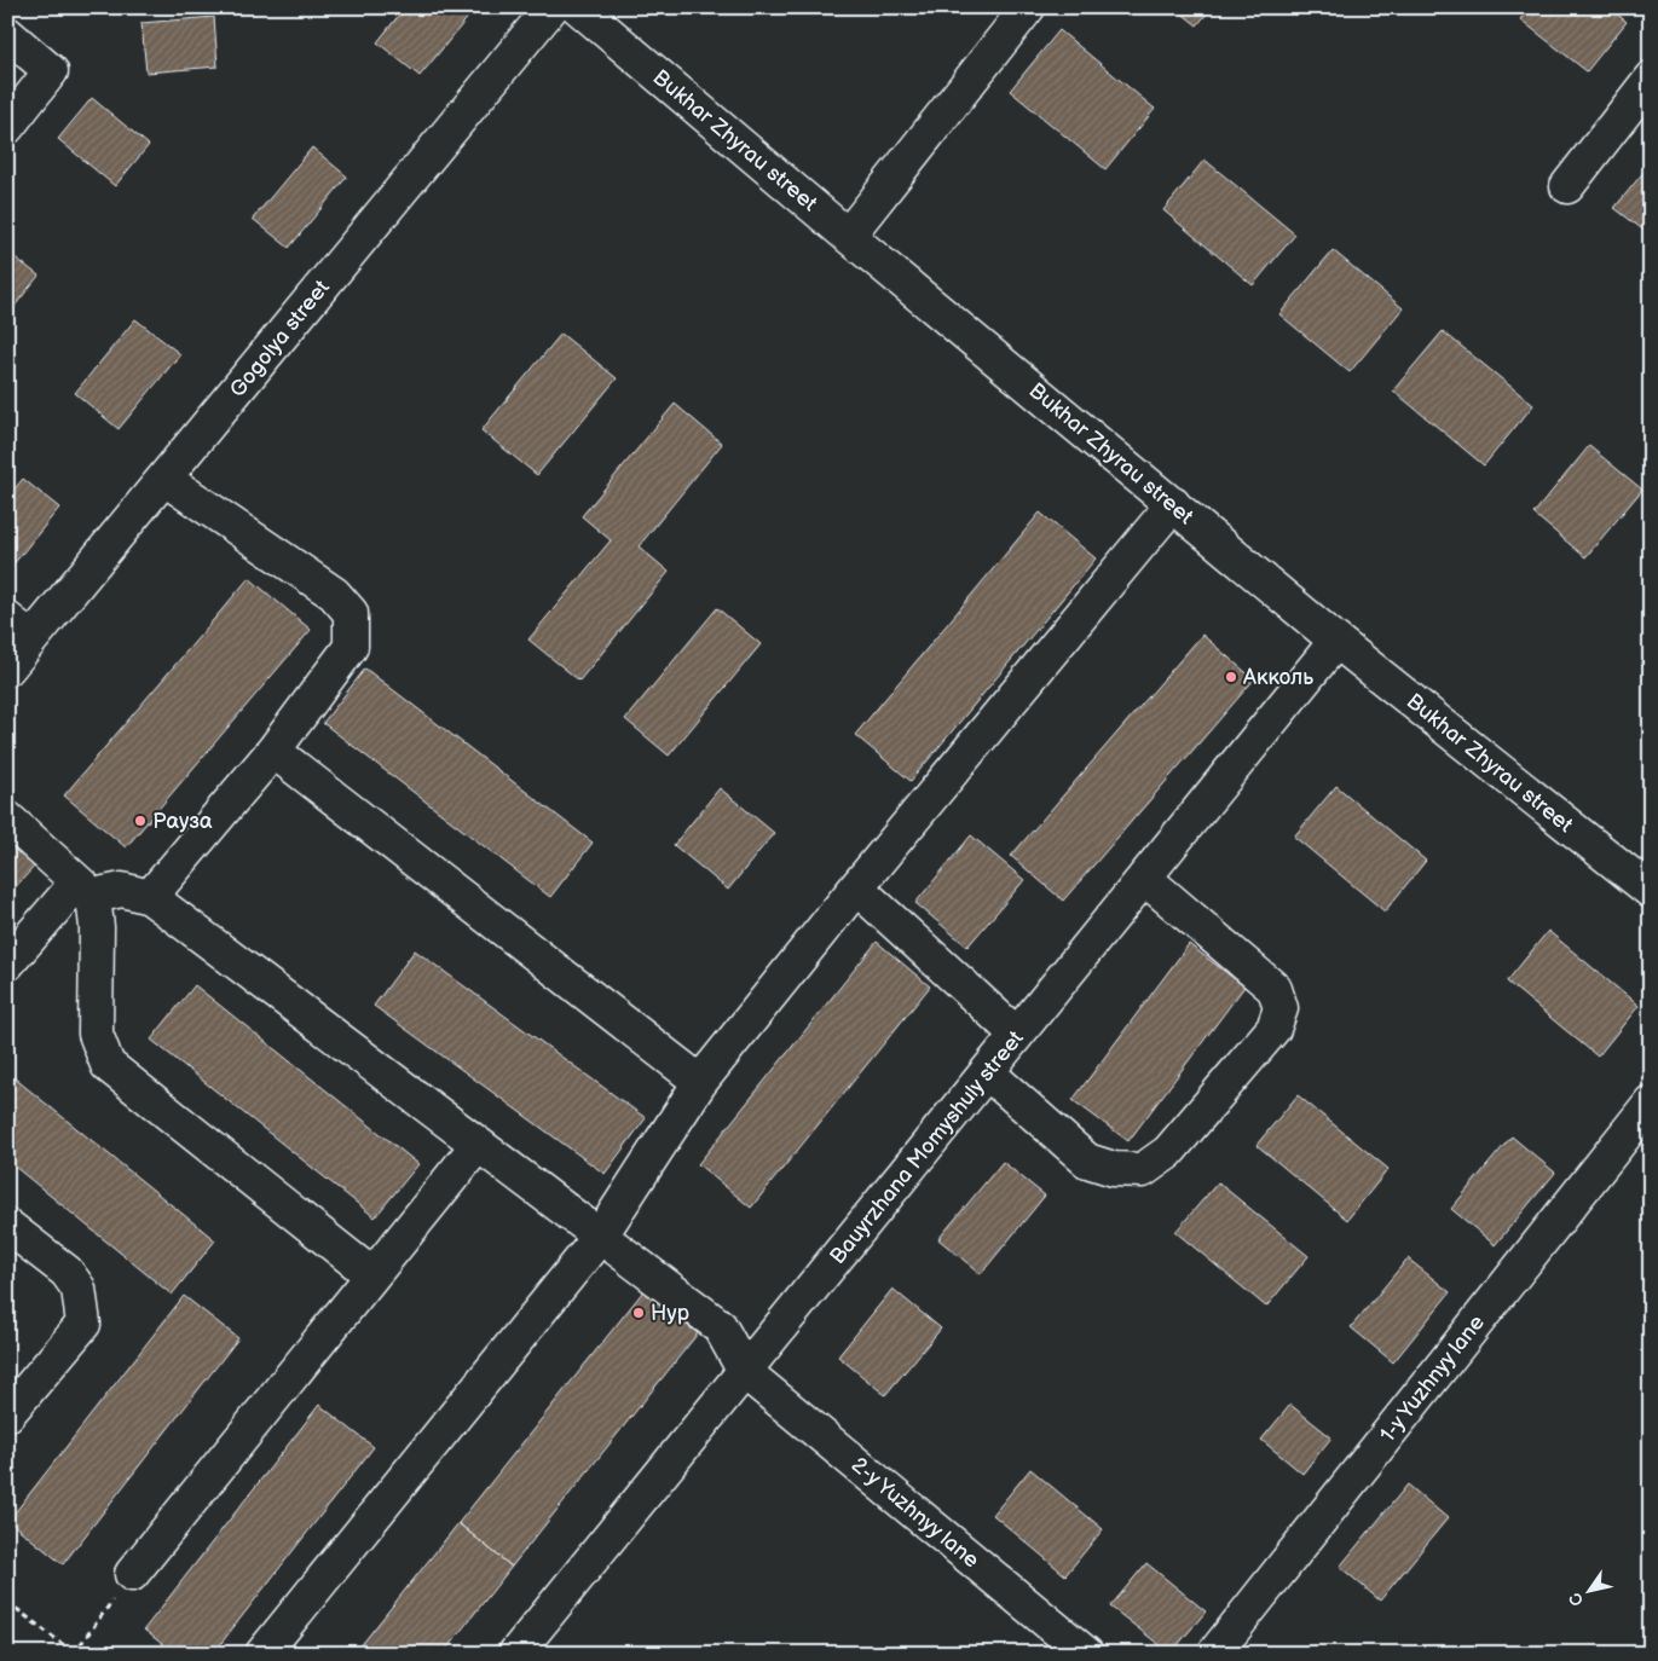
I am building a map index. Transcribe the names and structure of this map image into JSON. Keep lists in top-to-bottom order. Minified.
{"streets":{"street":["Bukhar Zhyrau street","Gogolya street","Bauyrzhana Momyshuly street","1-y Yuzhnyy lane","2-y Yuzhnyy lane"]},"crossings":[["Bukhar Zhyrau street","Bauyrzhana Momyshuly street"],["Bauyrzhana Momyshuly street","2-y Yuzhnyy lane"]],"places":["Акколь","Рауза","Нур"],"north":"bottom left"}
